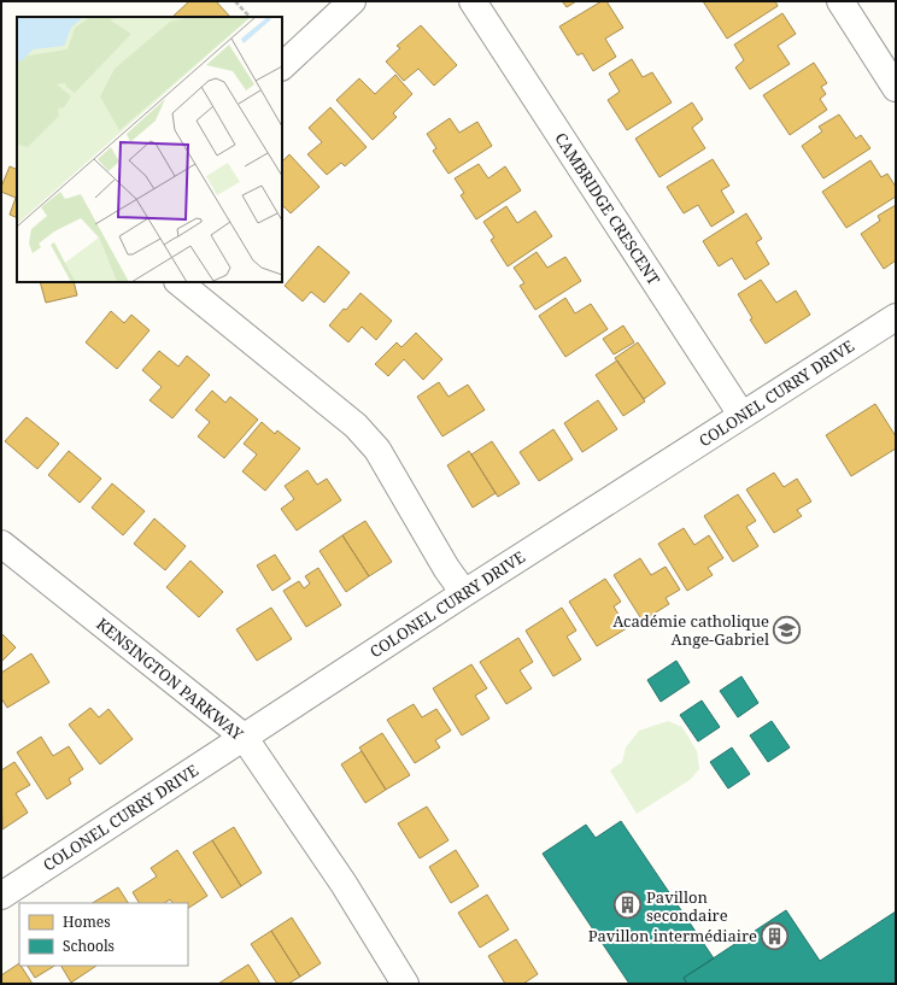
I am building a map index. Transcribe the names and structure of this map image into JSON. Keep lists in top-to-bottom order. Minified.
{"streets":{"street":["CAMBRIDGE CRESCENT","COLONEL CURRY DRIVE","KENSINGTON PARKWAY"]},"crossings":[["CAMBRIDGE CRESCENT","COLONEL CURRY DRIVE"],["COLONEL CURRY DRIVE","KENSINGTON PARKWAY"]],"places":{"school or university":["Académie catholique Ange-Gabriel"],"building":["Pavillon secondaire","Pavillon intermédiaire"]},"legend":["Homes","Schools"]}
